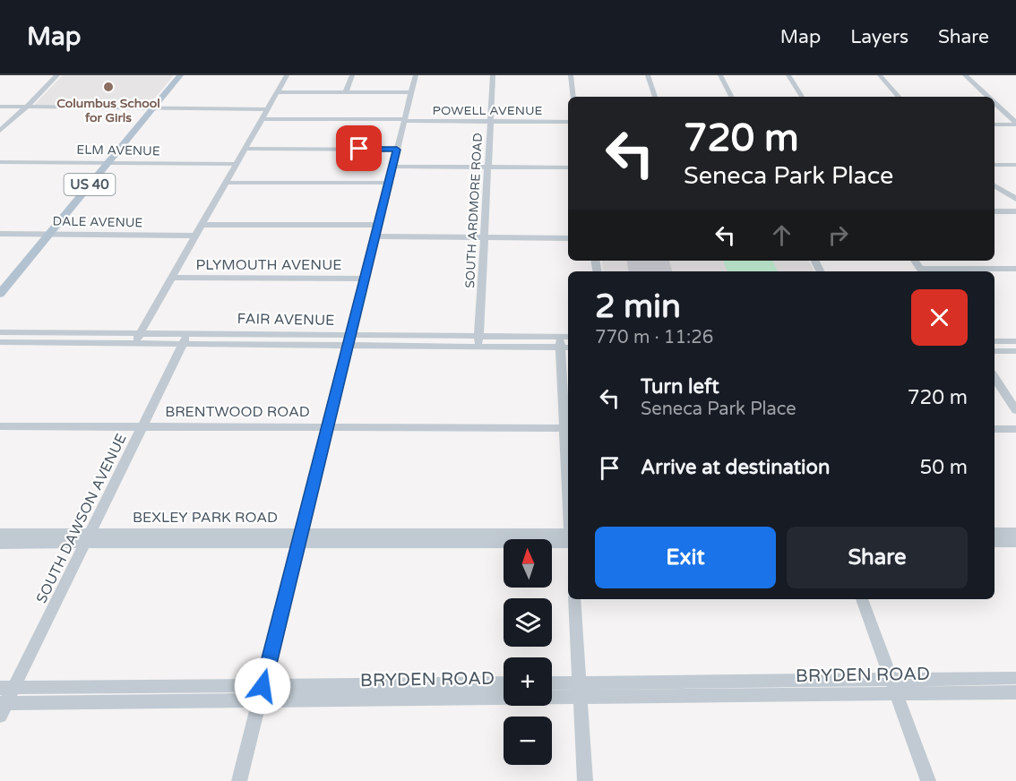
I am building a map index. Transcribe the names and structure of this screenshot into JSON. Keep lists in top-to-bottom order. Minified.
{"streets":{"main road":["US 40"],"street":["POWELL AVENUE","ELM AVENUE","SOUTH ARDMORE ROAD","DALE AVENUE","PLYMOUTH AVENUE","FAIR AVENUE","BRENTWOOD ROAD","BEXLEY PARK ROAD","SOUTH DAWSON AVENUE","BRYDEN ROAD"]},"crossings":[["POWELL AVENUE","SOUTH ARDMORE ROAD"],["ELM AVENUE","US 40"],["US 40","DALE AVENUE"],["SOUTH ARDMORE ROAD","FAIR AVENUE"],["FAIR AVENUE","SOUTH DAWSON AVENUE"],["BRENTWOOD ROAD","SOUTH DAWSON AVENUE"],["BEXLEY PARK ROAD","SOUTH DAWSON AVENUE"],["SOUTH DAWSON AVENUE","BRYDEN ROAD"]],"places":["Columbus School for Girls"],"north":"top","page":{"header":"Map","nav":["Map","Layers","Share"],"turn":["720 m","Seneca Park Place"],"heading":["2 min","770 m · 11:26"],"list":[{"name":"Turn left","note":"Seneca Park Place","value":"720 m"},{"name":"Arrive at destination","value":"50 m"}],"buttons":["Exit","Share"],"map_buttons":["+","−"]}}
